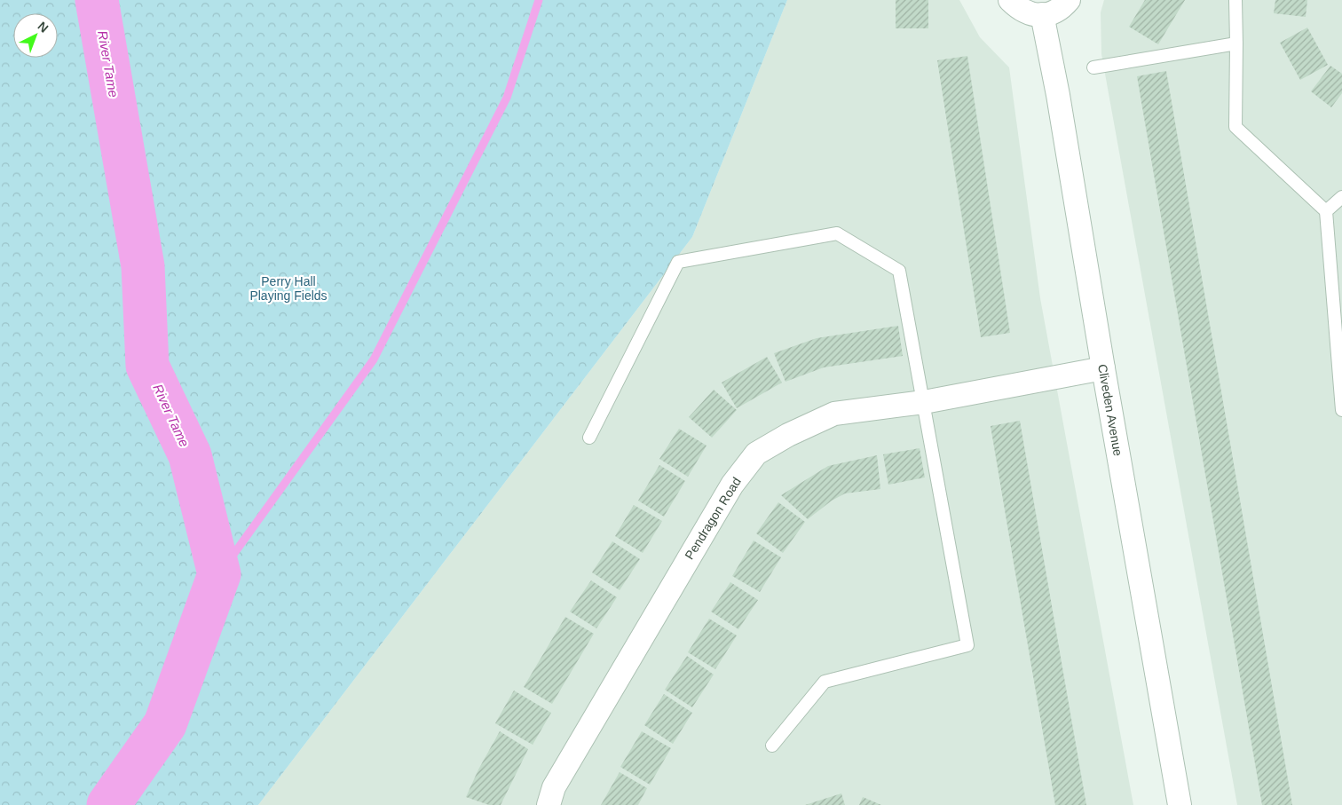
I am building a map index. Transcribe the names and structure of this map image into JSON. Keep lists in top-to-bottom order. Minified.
{"streets":{"street":["Cliveden Avenue","Pendragon Road"]},"crossings":[["Cliveden Avenue","Pendragon Road"]],"water":["River Tame"],"parks":["Perry Hall Playing Fields"],"north":"top right"}
